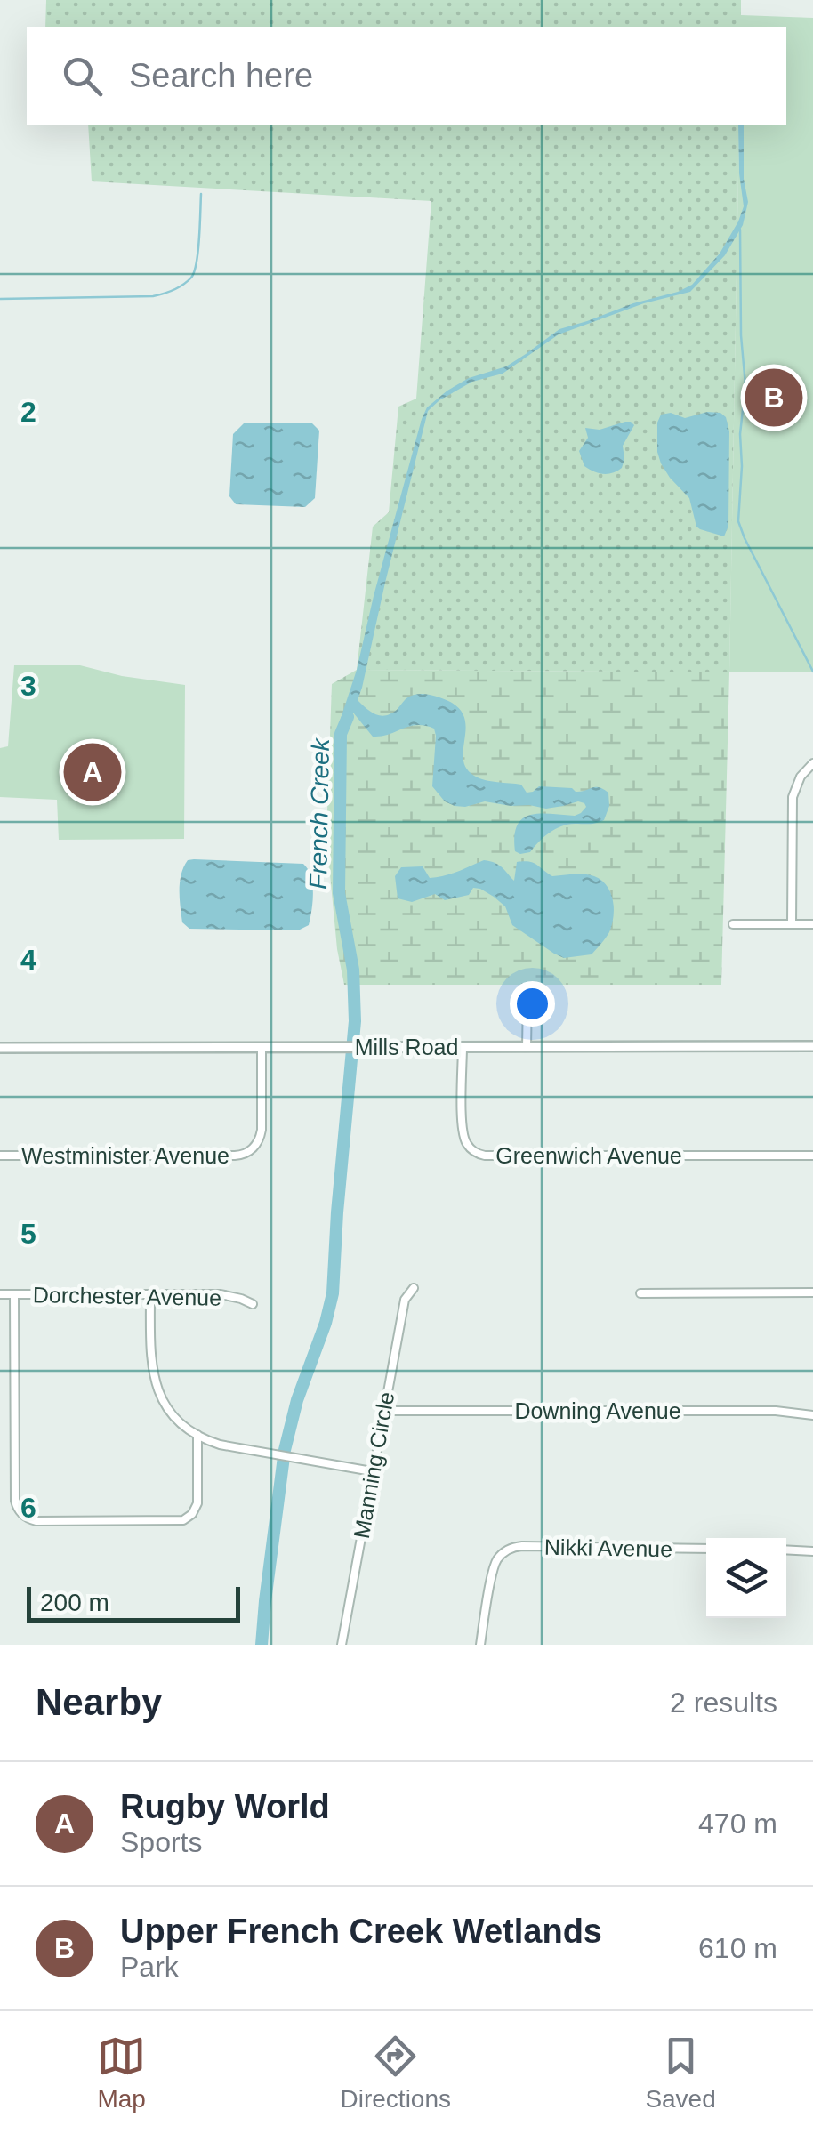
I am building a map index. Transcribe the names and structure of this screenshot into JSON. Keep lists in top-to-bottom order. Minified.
{"streets":{"street":["Mills Road","Westminister Avenue","Greenwich Avenue","Dorchester Avenue","Downing Avenue","Manning Circle","Nikki Avenue"]},"crossings":[["Mills Road","Westminister Avenue"],["Mills Road","Greenwich Avenue"],["Downing Avenue","Manning Circle"]],"water":["French Creek"],"scale_bar":"200 m","page":{"search":"Search here","pins":["B","A"],"scale":"200 m","heading":["Nearby","2 results"],"list":[{"mark":"A","name":"Rugby World","note":"Sports","value":"470 m"},{"mark":"B","name":"Upper French Creek Wetlands","note":"Park","value":"610 m"}],"nav":["Map","Directions","Saved"]},"grid":{"rows":["2","3","4","5","6"]}}
